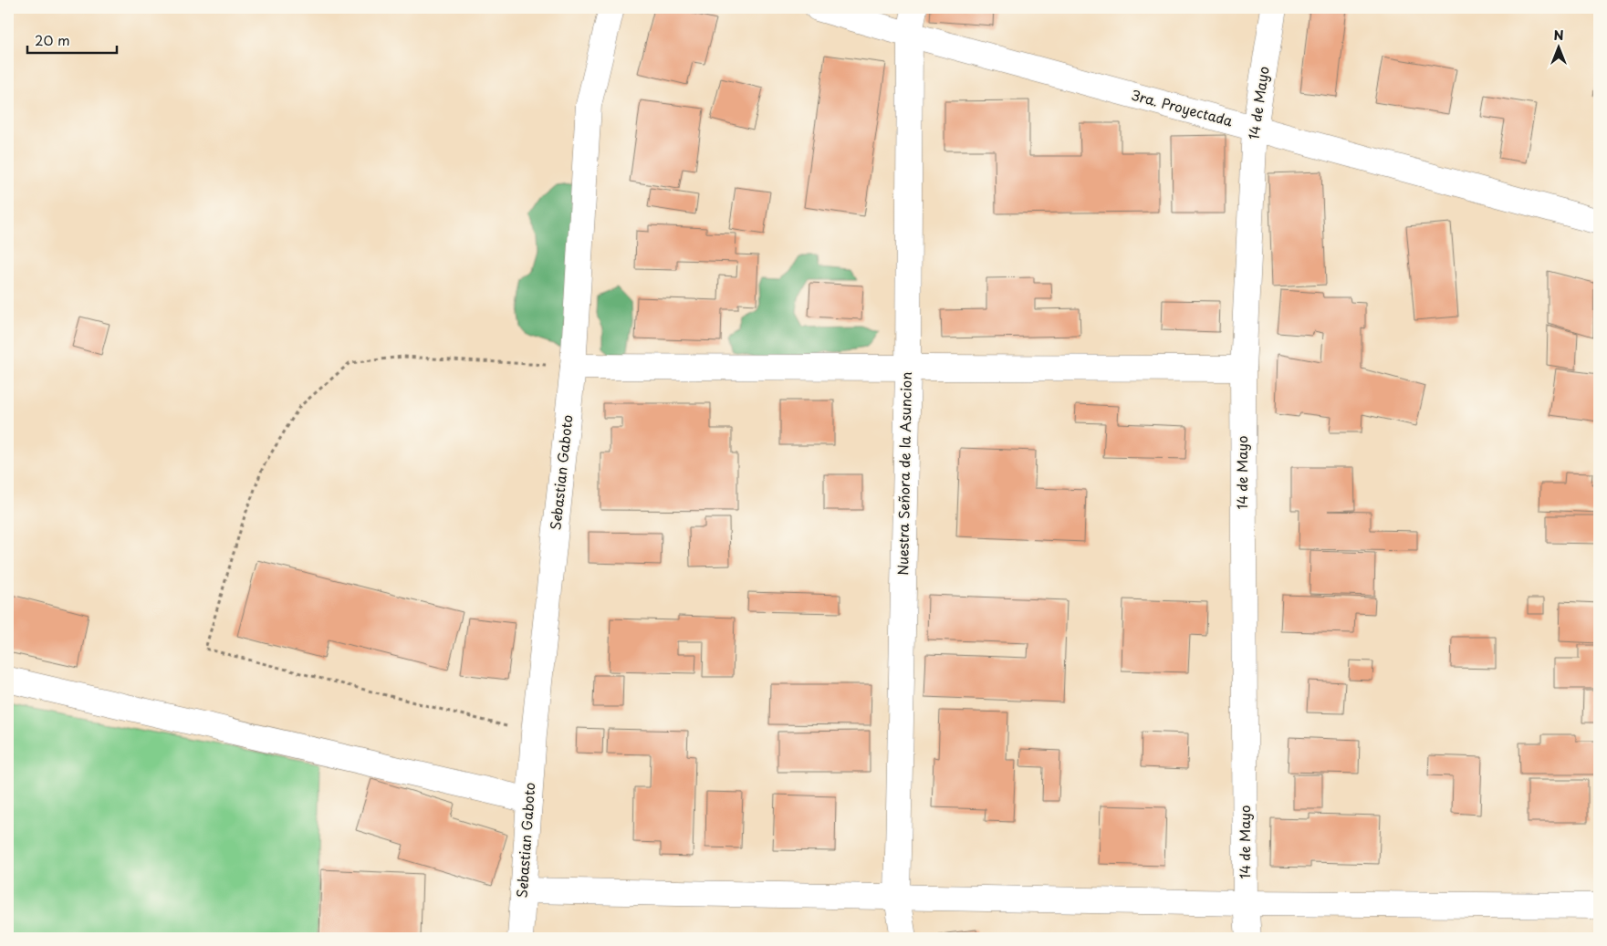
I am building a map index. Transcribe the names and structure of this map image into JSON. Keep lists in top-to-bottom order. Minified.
{"streets":{"street":["14 de Mayo","3ra. Proyectada","Sebastian Gaboto","Nuestra Señora de la Asuncion"]},"crossings":[["14 de Mayo","3ra. Proyectada"],["3ra. Proyectada","Nuestra Señora de la Asuncion"]],"scale_bar":"20 m","north":"top"}
